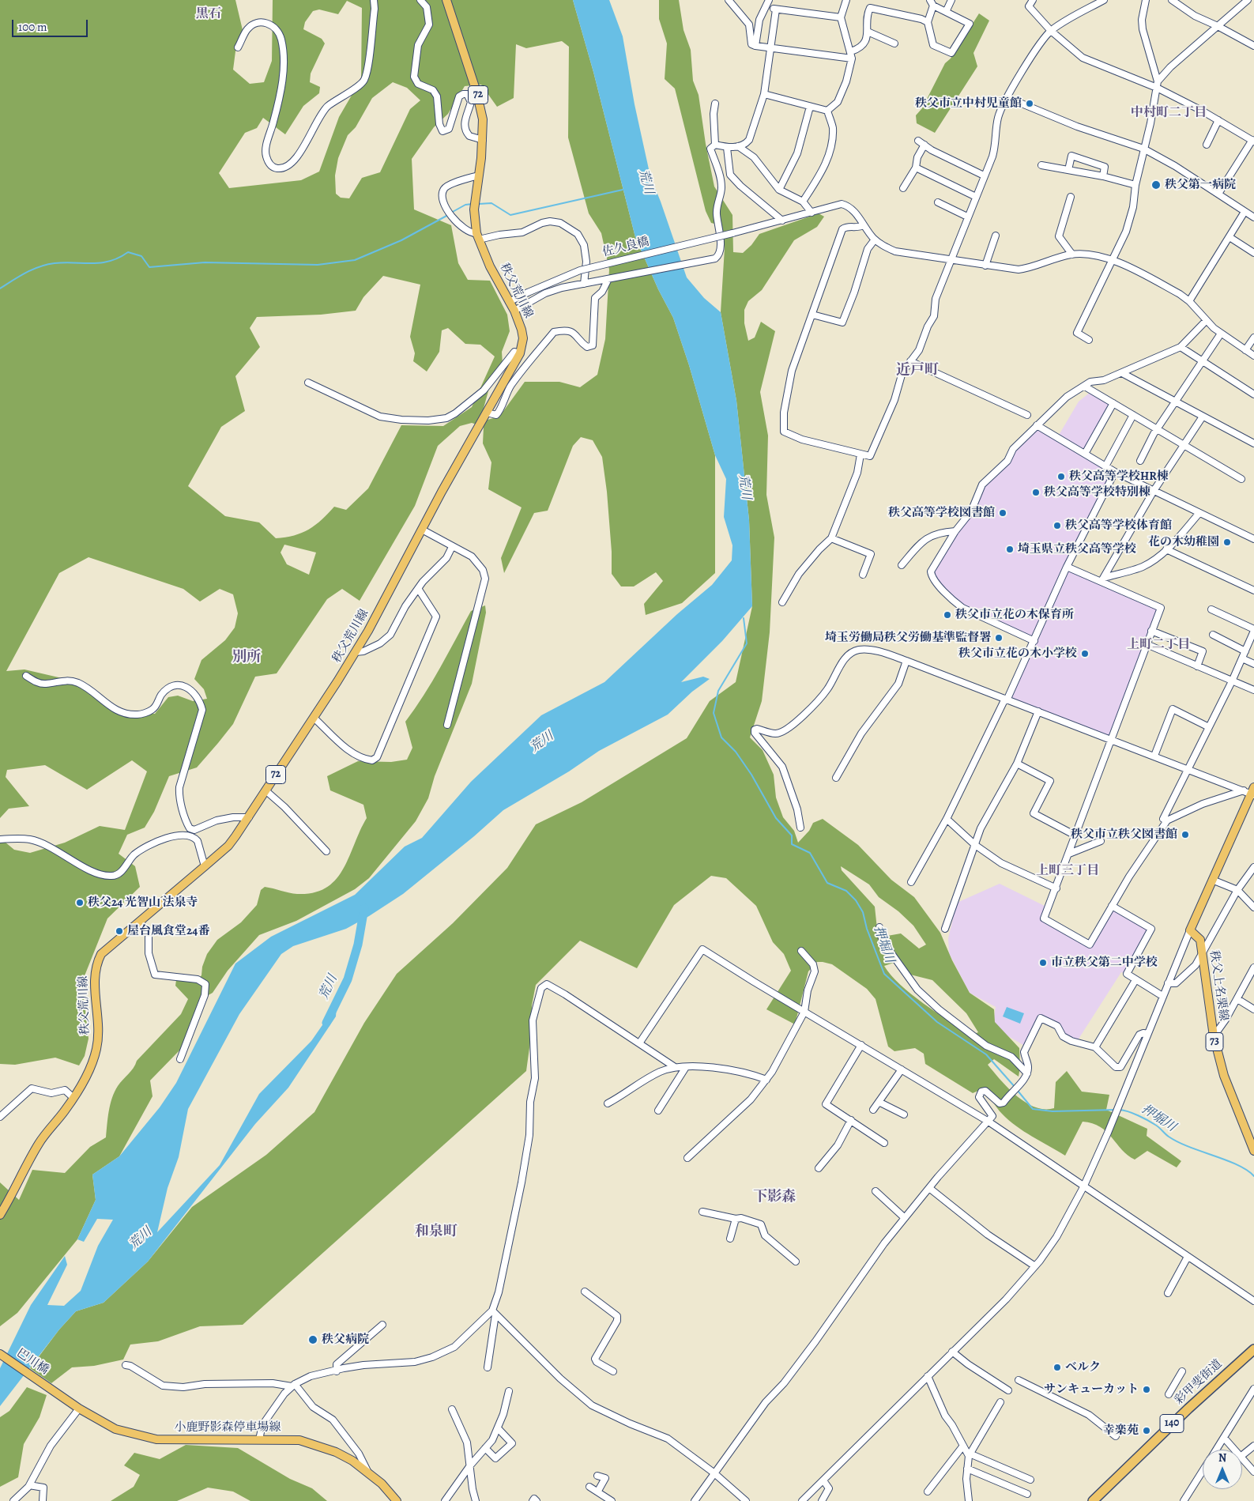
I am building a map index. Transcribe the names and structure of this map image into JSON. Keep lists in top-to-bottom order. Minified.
{"streets":{"highway":["彩甲斐街道","140"],"main road":["72","秩父荒川線","秩父上名栗線","73","巴川橋","小鹿野影森停車場線"],"street":["佐久良橋"]},"crossings":[["佐久良橋","秩父荒川線"],["巴川橋","小鹿野影森停車場線"]],"districts":["黒石","中村町二丁目","近戸町","上町二丁目","別所","上町三丁目","下影森","和泉町"],"water":["荒川","押堀川"],"places":["秩父市立中村児童館","秩父第一病院","秩父高等学校HR棟","秩父高等学校特別棟","秩父高等学校図書館","秩父高等学校体育館","花の木幼稚園","埼玉県立秩父高等学校","秩父市立花の木保育所","埼玉労働局秩父労働基準監督署","秩父市立花の木小学校","秩父市立秩父図書館","秩父24 光智山 法泉寺","屋台風食堂24番","市立秩父第二中学校","秩父病院","ベルク","サンキューカット","幸楽苑"],"scale_bar":"100 m","north":"top"}
